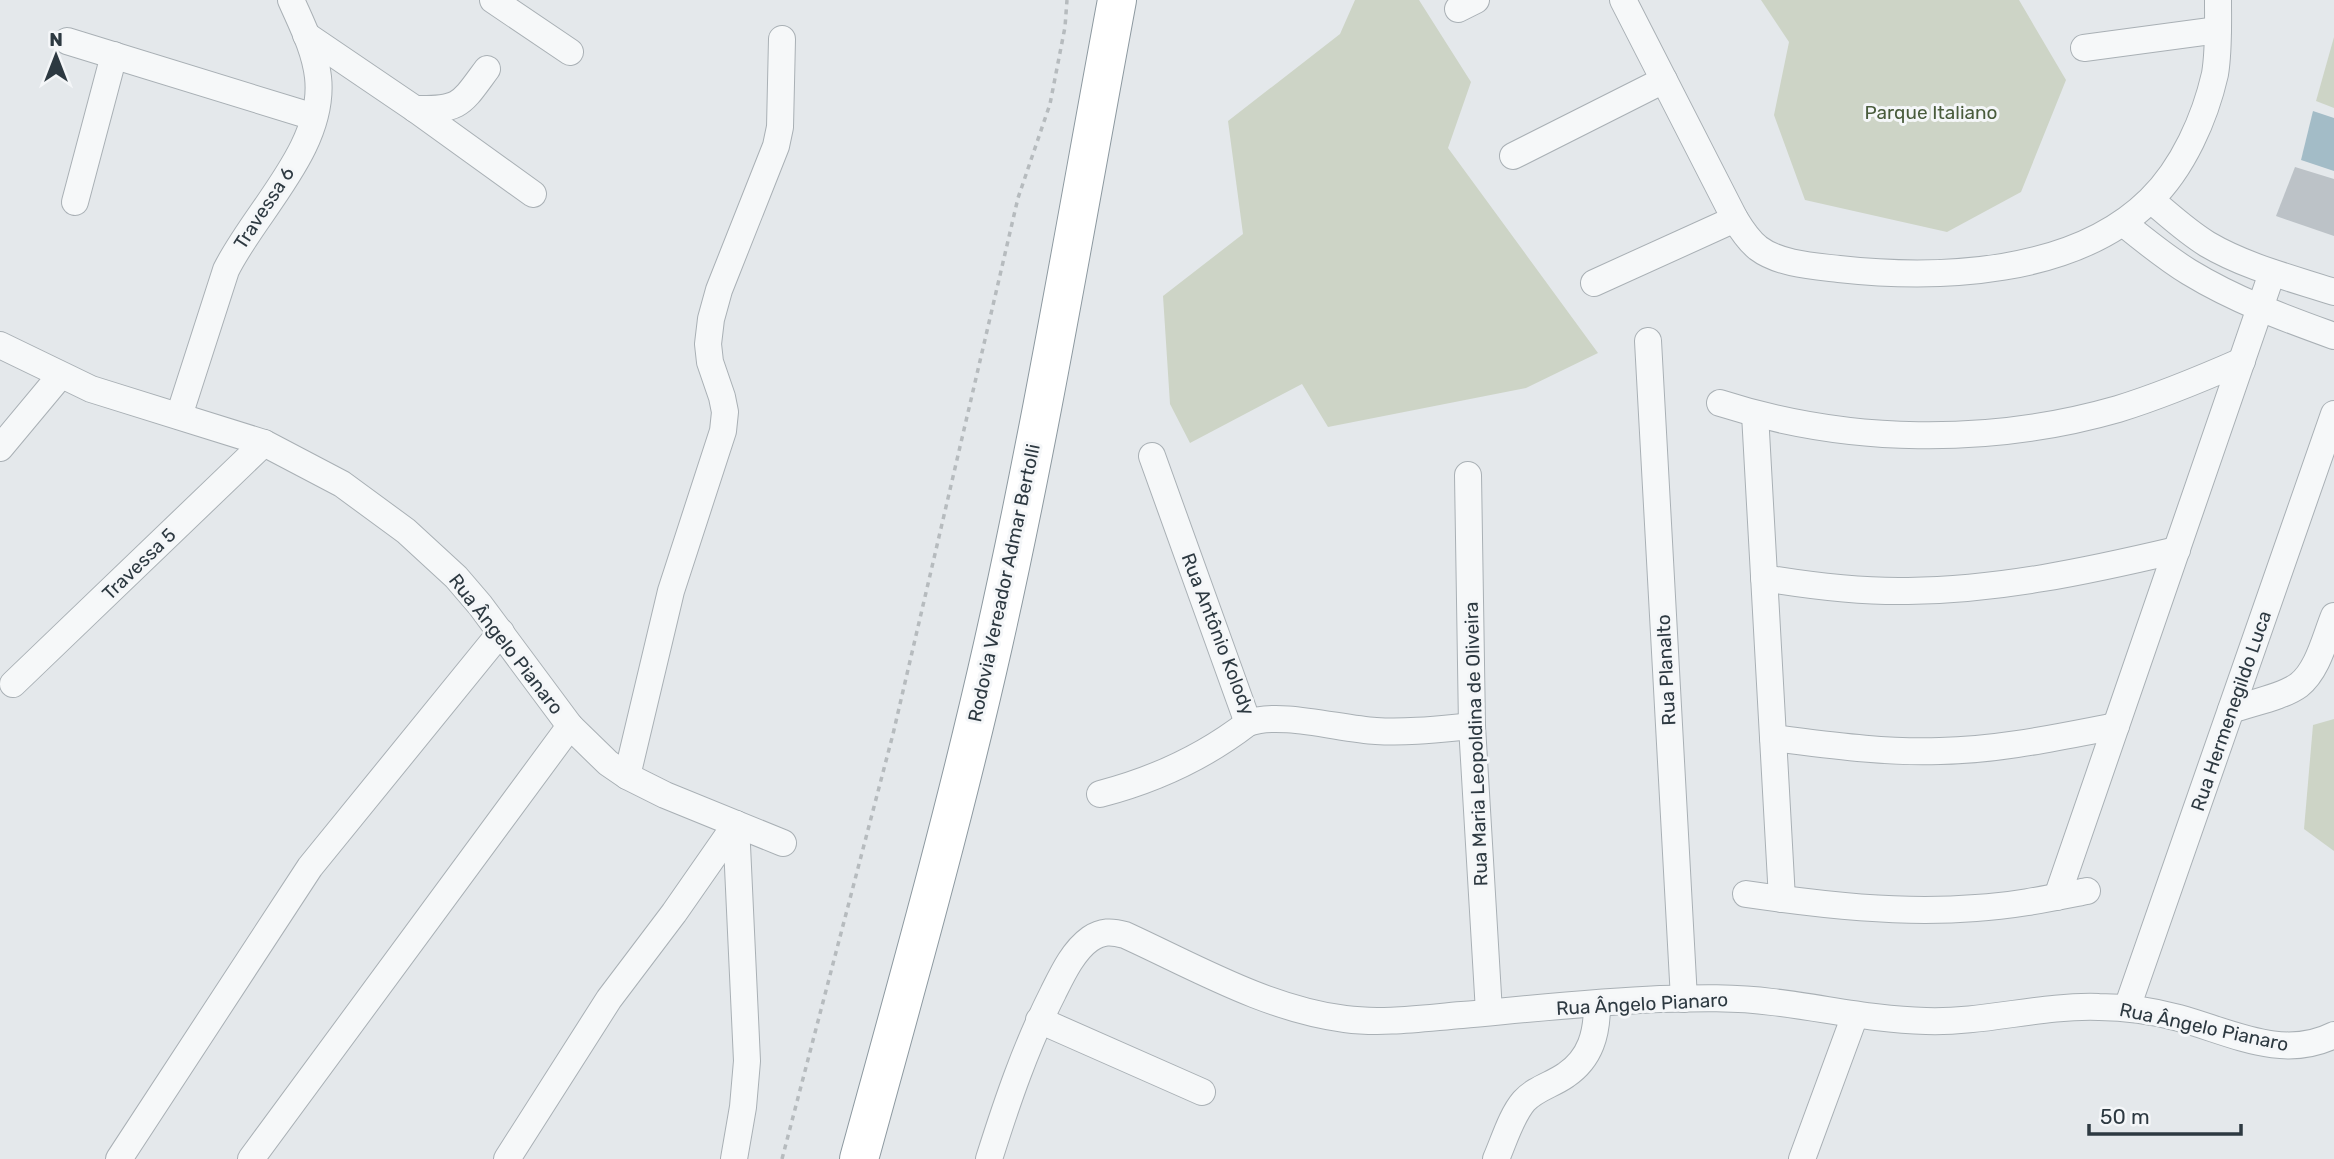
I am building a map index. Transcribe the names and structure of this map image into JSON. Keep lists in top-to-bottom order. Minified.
{"streets":{"highway":["Rodovia Vereador Admar Bertolli"],"street":["Travessa 6","Travessa 5","Rua Antônio Kolody","Rua Ângelo Pianaro","Rua Planalto","Rua Hermenegildo Luca","Rua Maria Leopoldina de Oliveira"]},"crossings":[["Travessa 6","Rua Ângelo Pianaro"],["Travessa 5","Rua Ângelo Pianaro"],["Rua Antônio Kolody","Rua Maria Leopoldina de Oliveira"],["Rua Ângelo Pianaro","Rua Planalto"],["Rua Ângelo Pianaro","Rua Hermenegildo Luca"],["Rua Ângelo Pianaro","Rua Maria Leopoldina de Oliveira"]],"parks":["Parque Italiano"],"scale_bar":"50 m","north":"top"}
